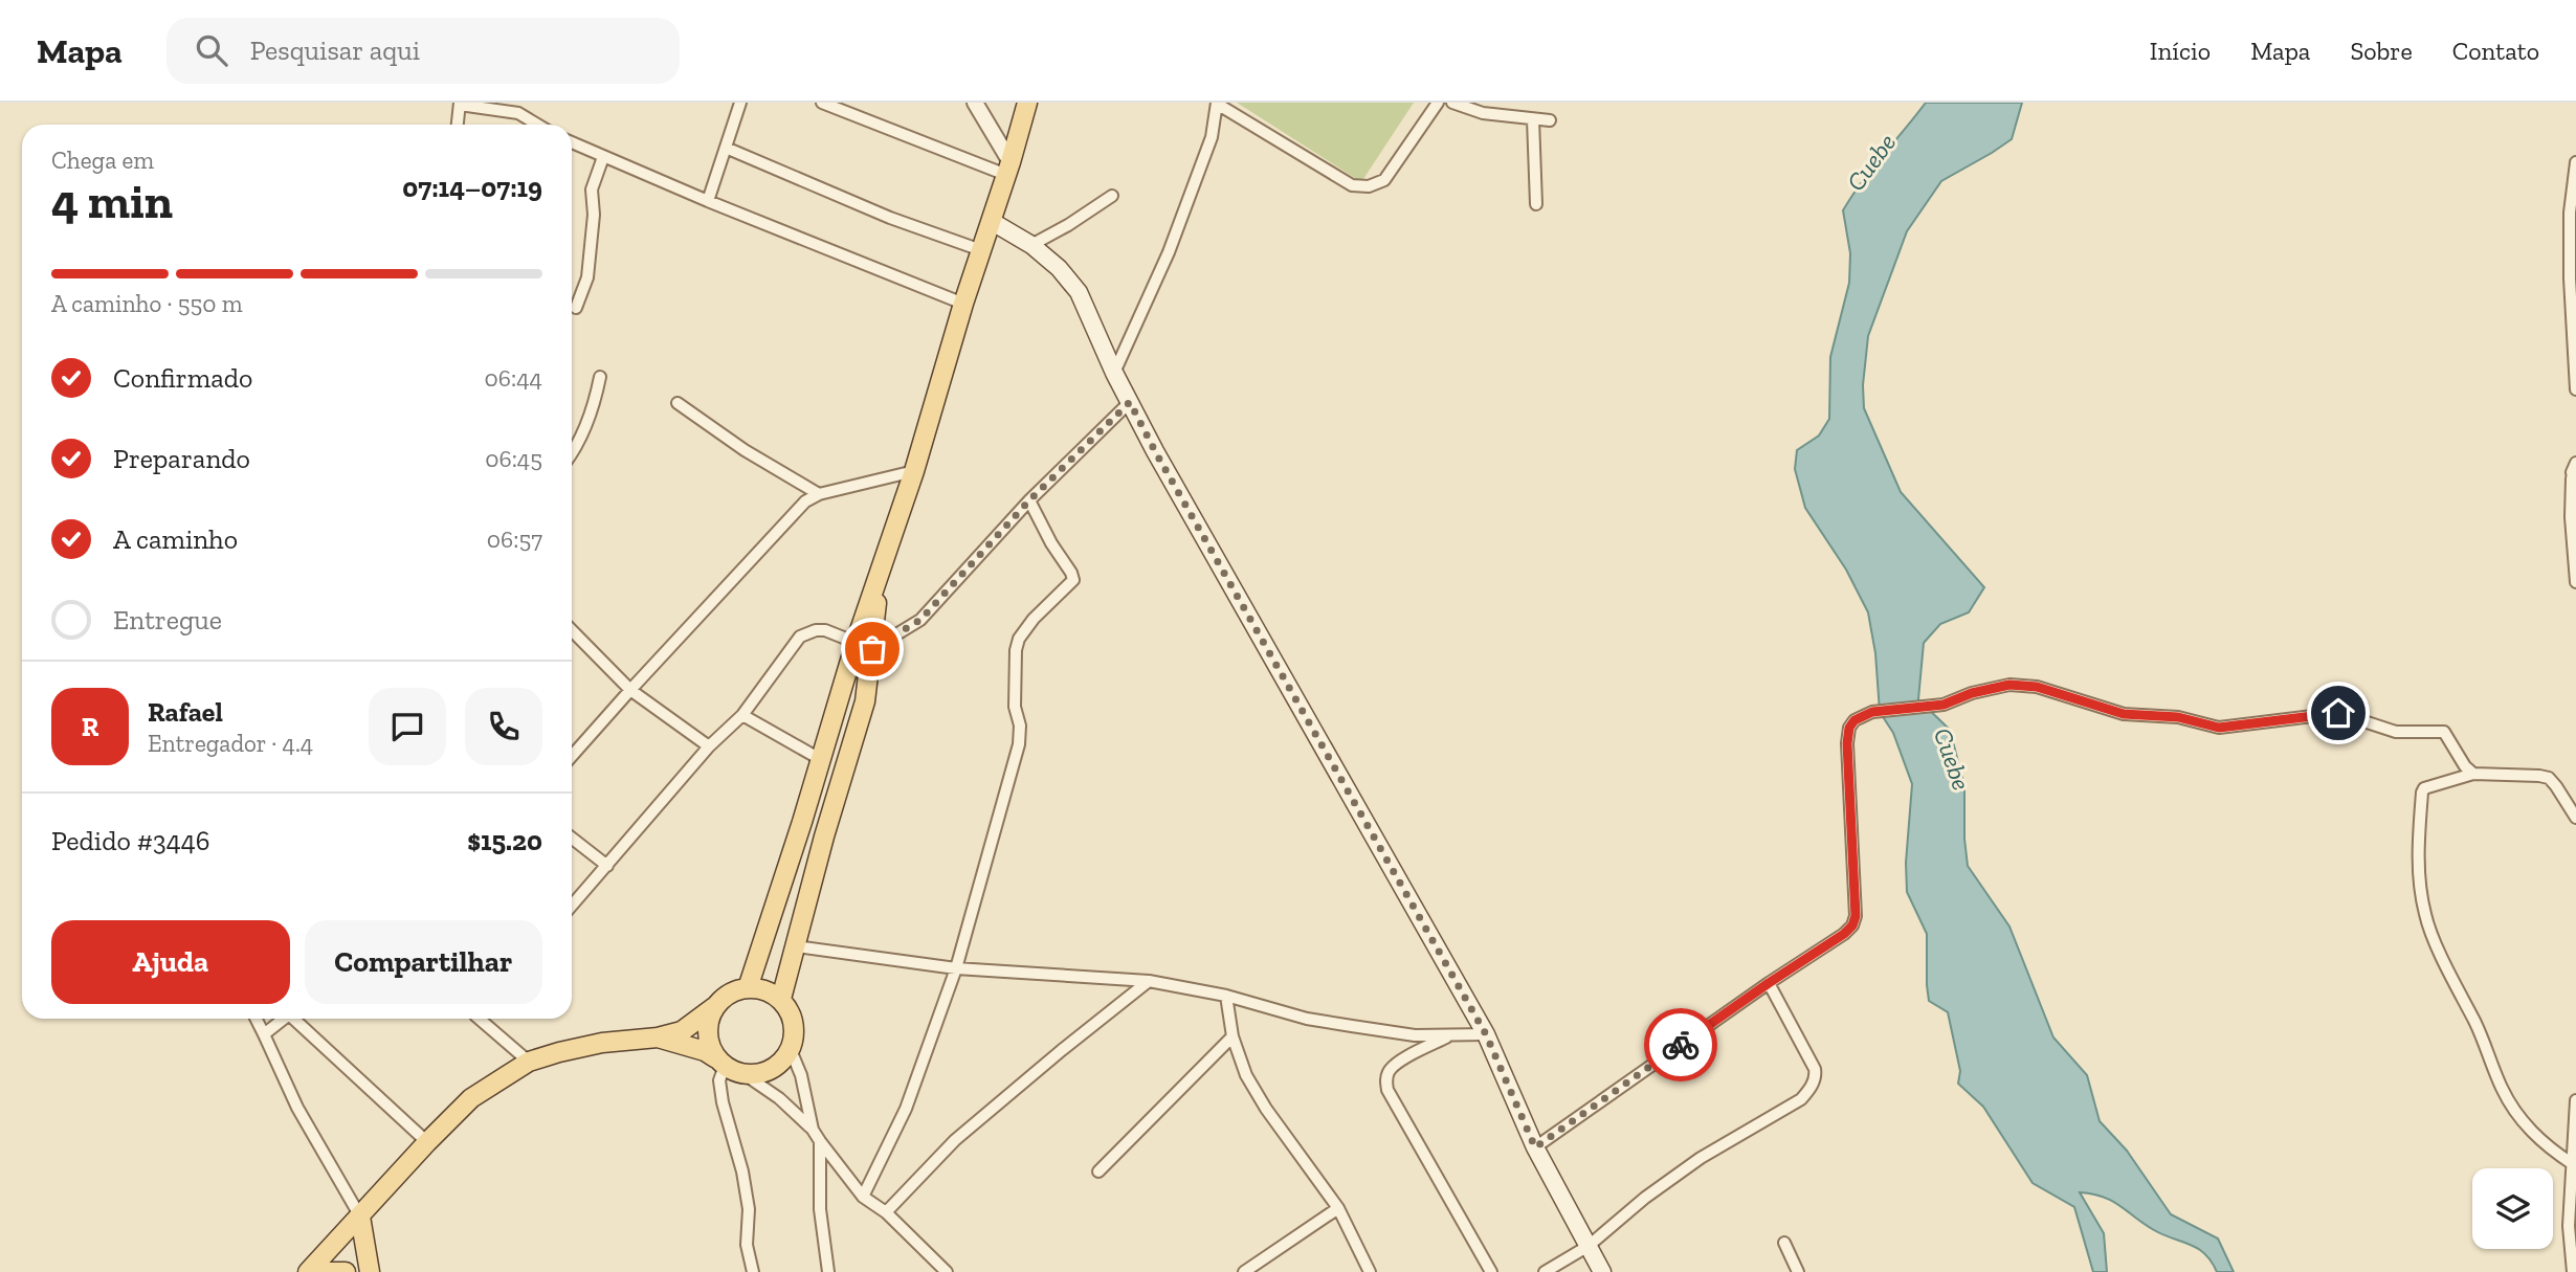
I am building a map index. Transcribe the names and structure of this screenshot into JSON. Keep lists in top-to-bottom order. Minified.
{"water":["Cuebe"],"page":{"header":"Mapa","search":"Pesquisar aqui","nav":["Início","Mapa","Sobre","Contato"],"heading":["4 min","Chega em","07:14–07:19"],"panel":["Rafael","Entregador · 4.4","Pedido #3446","$15.20"],"bar":"A caminho · 550 m","list":[["Confirmado","06:44"],["Preparando","06:45"],["A caminho","06:57"],"Entregue"],"round":"R","buttons":["Ajuda","Compartilhar"]}}
